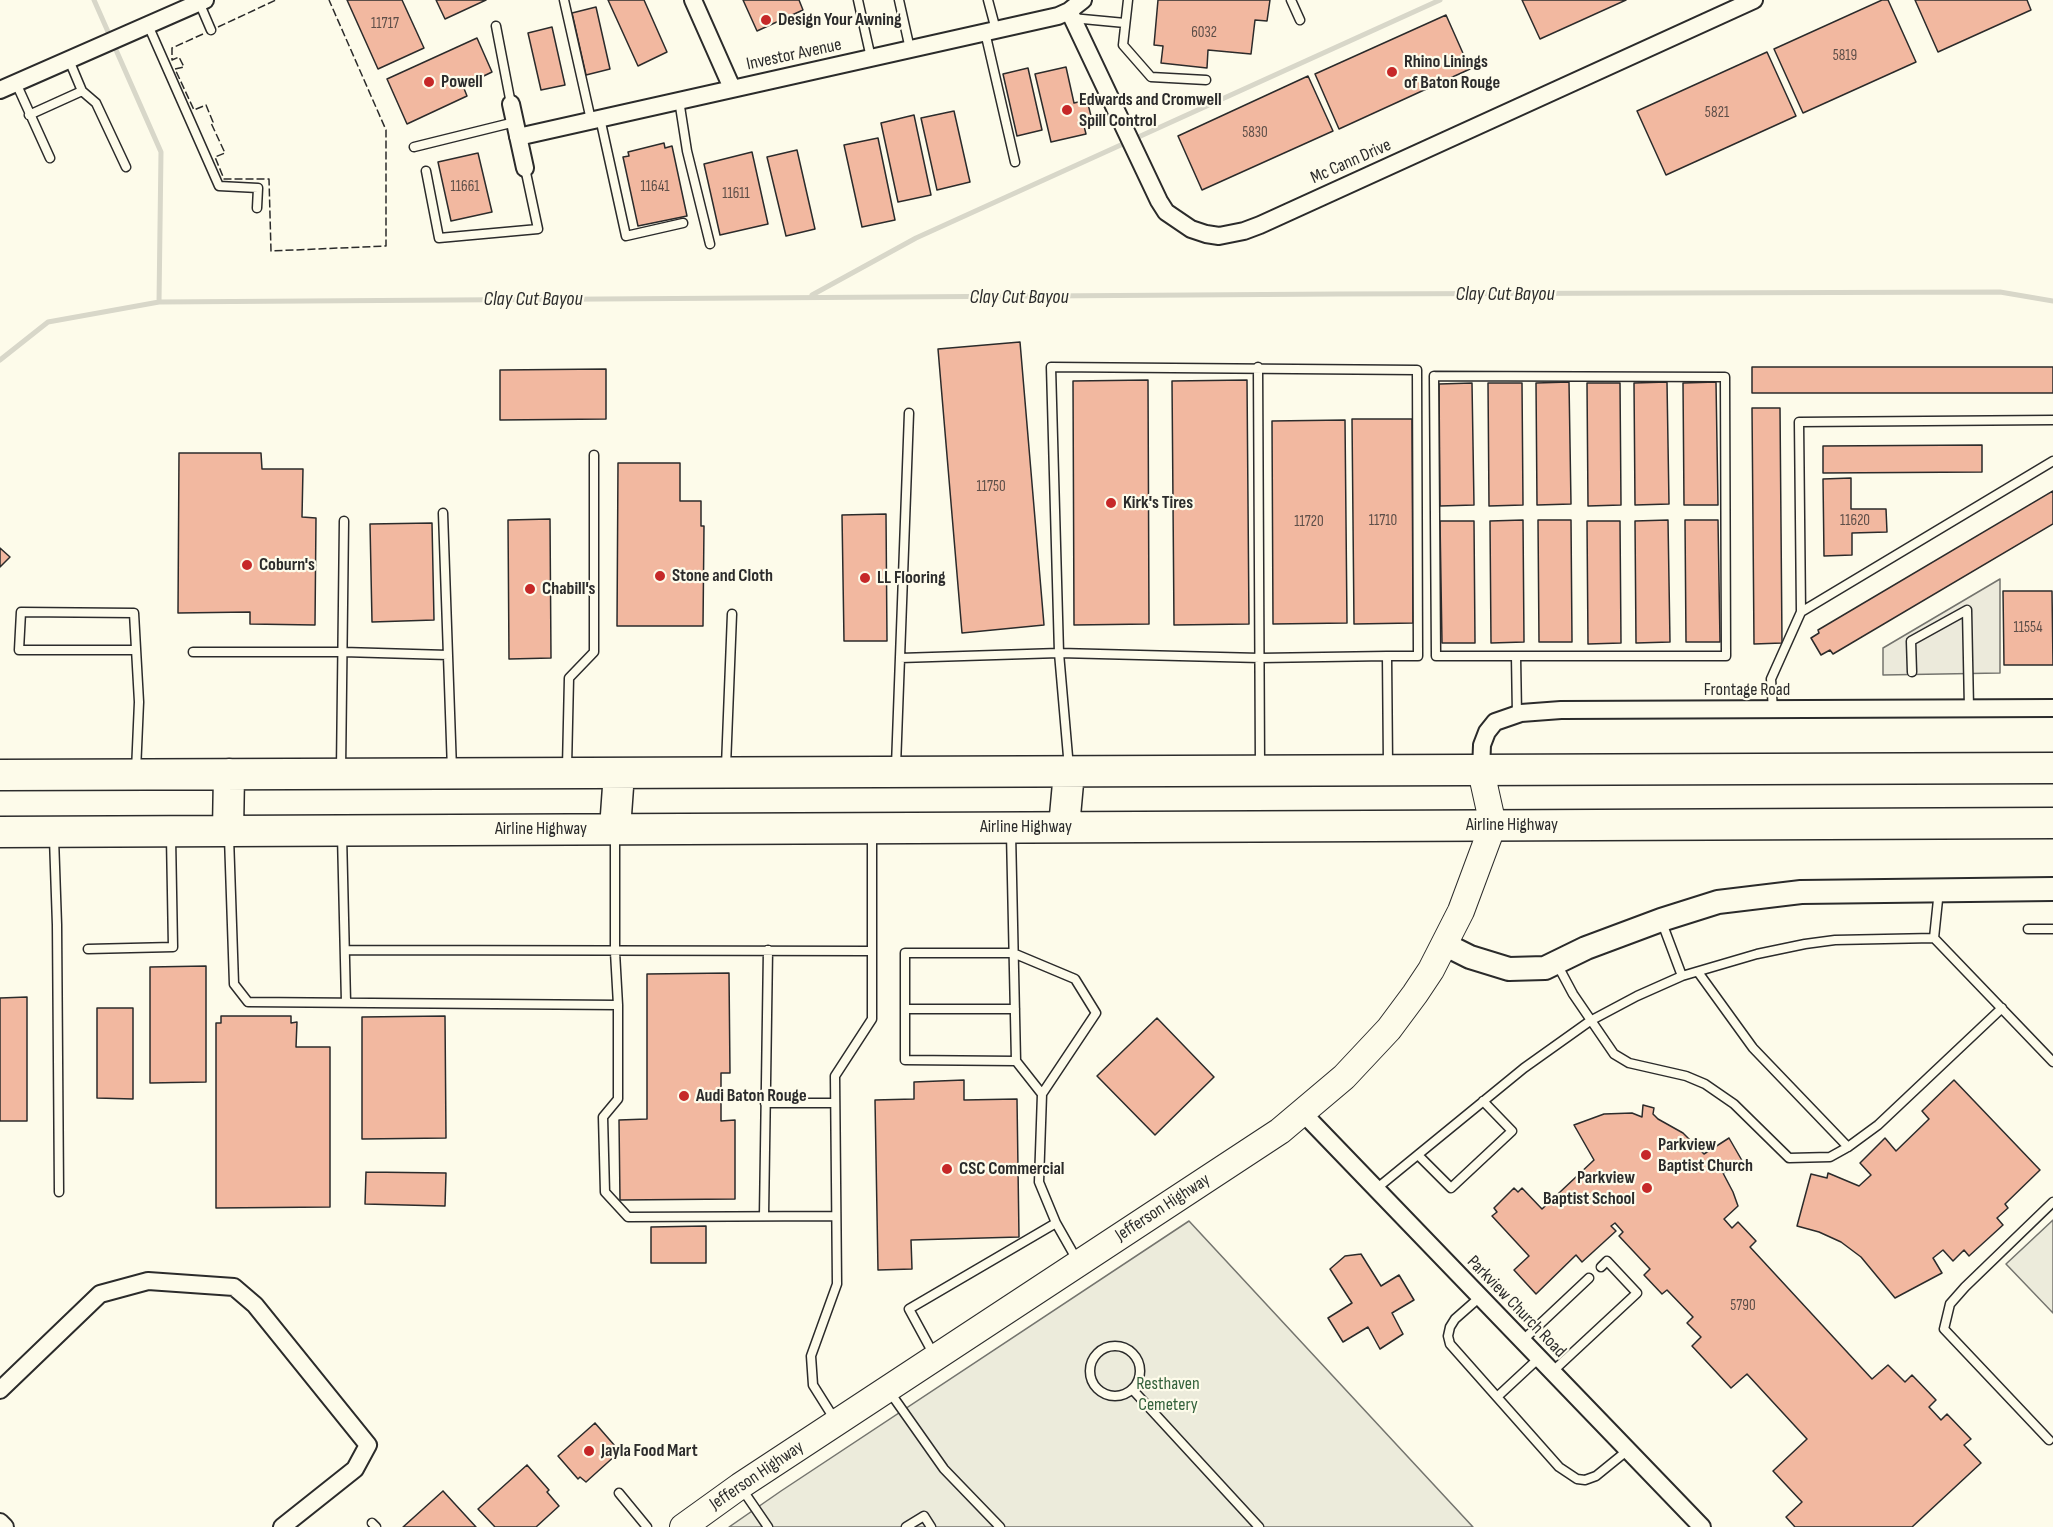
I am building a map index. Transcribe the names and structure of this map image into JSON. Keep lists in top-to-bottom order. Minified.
{"streets":{"highway":["Airline Highway"],"main road":["Jefferson Highway"],"street":["Investor Avenue","Mc Cann Drive","Frontage Road","Parkview Church Road"]},"crossings":[["Investor Avenue","Mc Cann Drive"],["Airline Highway","Jefferson Highway"],["Jefferson Highway","Parkview Church Road"]],"water":["Clay Cut Bayou"],"parks":["Resthaven Cemetery"],"places":["Design Your Awning","Rhino Linings of Baton Rouge","Powell","Edwards and Cromwell Spill Control","Kirk's Tires","Coburn's","Stone and Cloth","LL Flooring","Chabill's","Audi Baton Rouge","Parkview Baptist Church","CSC Commercial","Parkview Baptist School","Jayla Food Mart"],"house_numbers":["11717","6032","5819","5821","5830","11661","11641","11611","11750","11710","11620","11720","11554","5790"]}
